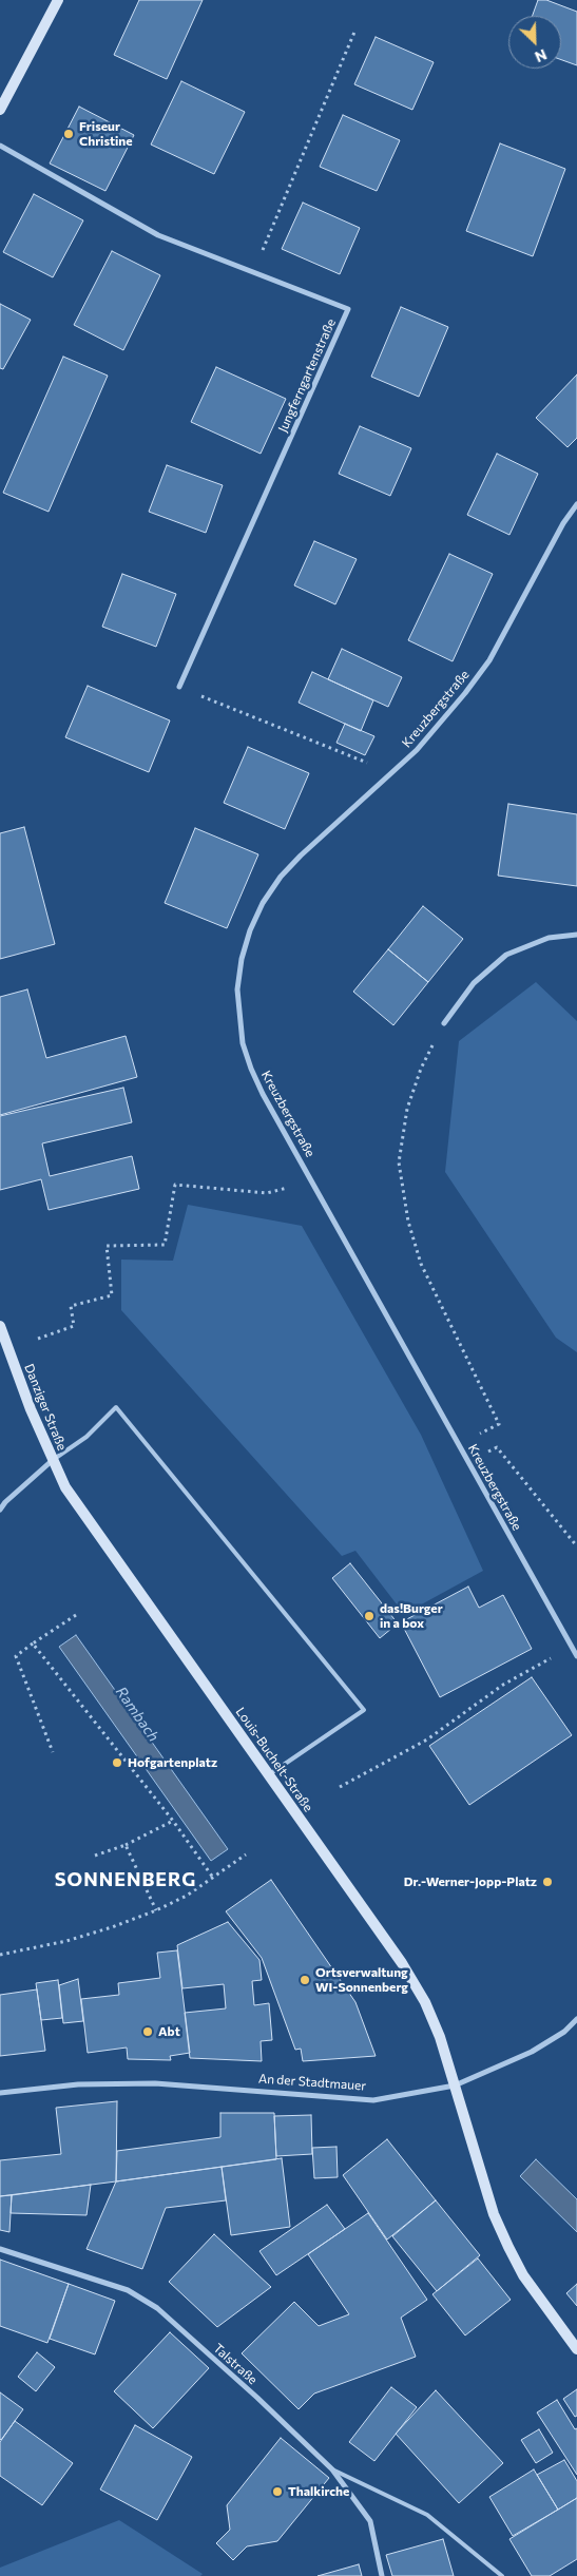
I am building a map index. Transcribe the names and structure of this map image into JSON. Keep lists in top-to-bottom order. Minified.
{"streets":{"main road":["Danziger Straße","Louis-Buchelt-Straße"],"street":["Jungferngartenstraße","Kreuzbergstraße","An der Stadtmauer","Talstraße"]},"crossings":[["Danziger Straße","Louis-Buchelt-Straße"],["Louis-Buchelt-Straße","An der Stadtmauer"]],"districts":["SONNENBERG"],"water":["Rambach"],"places":["Friseur Christine","das!Burger in a box","Hofgartenplatz","Dr.-Werner-Jopp-Platz","Ortsverwaltung WI-Sonnenberg","Abt","Thalkirche"],"north":"bottom right"}
